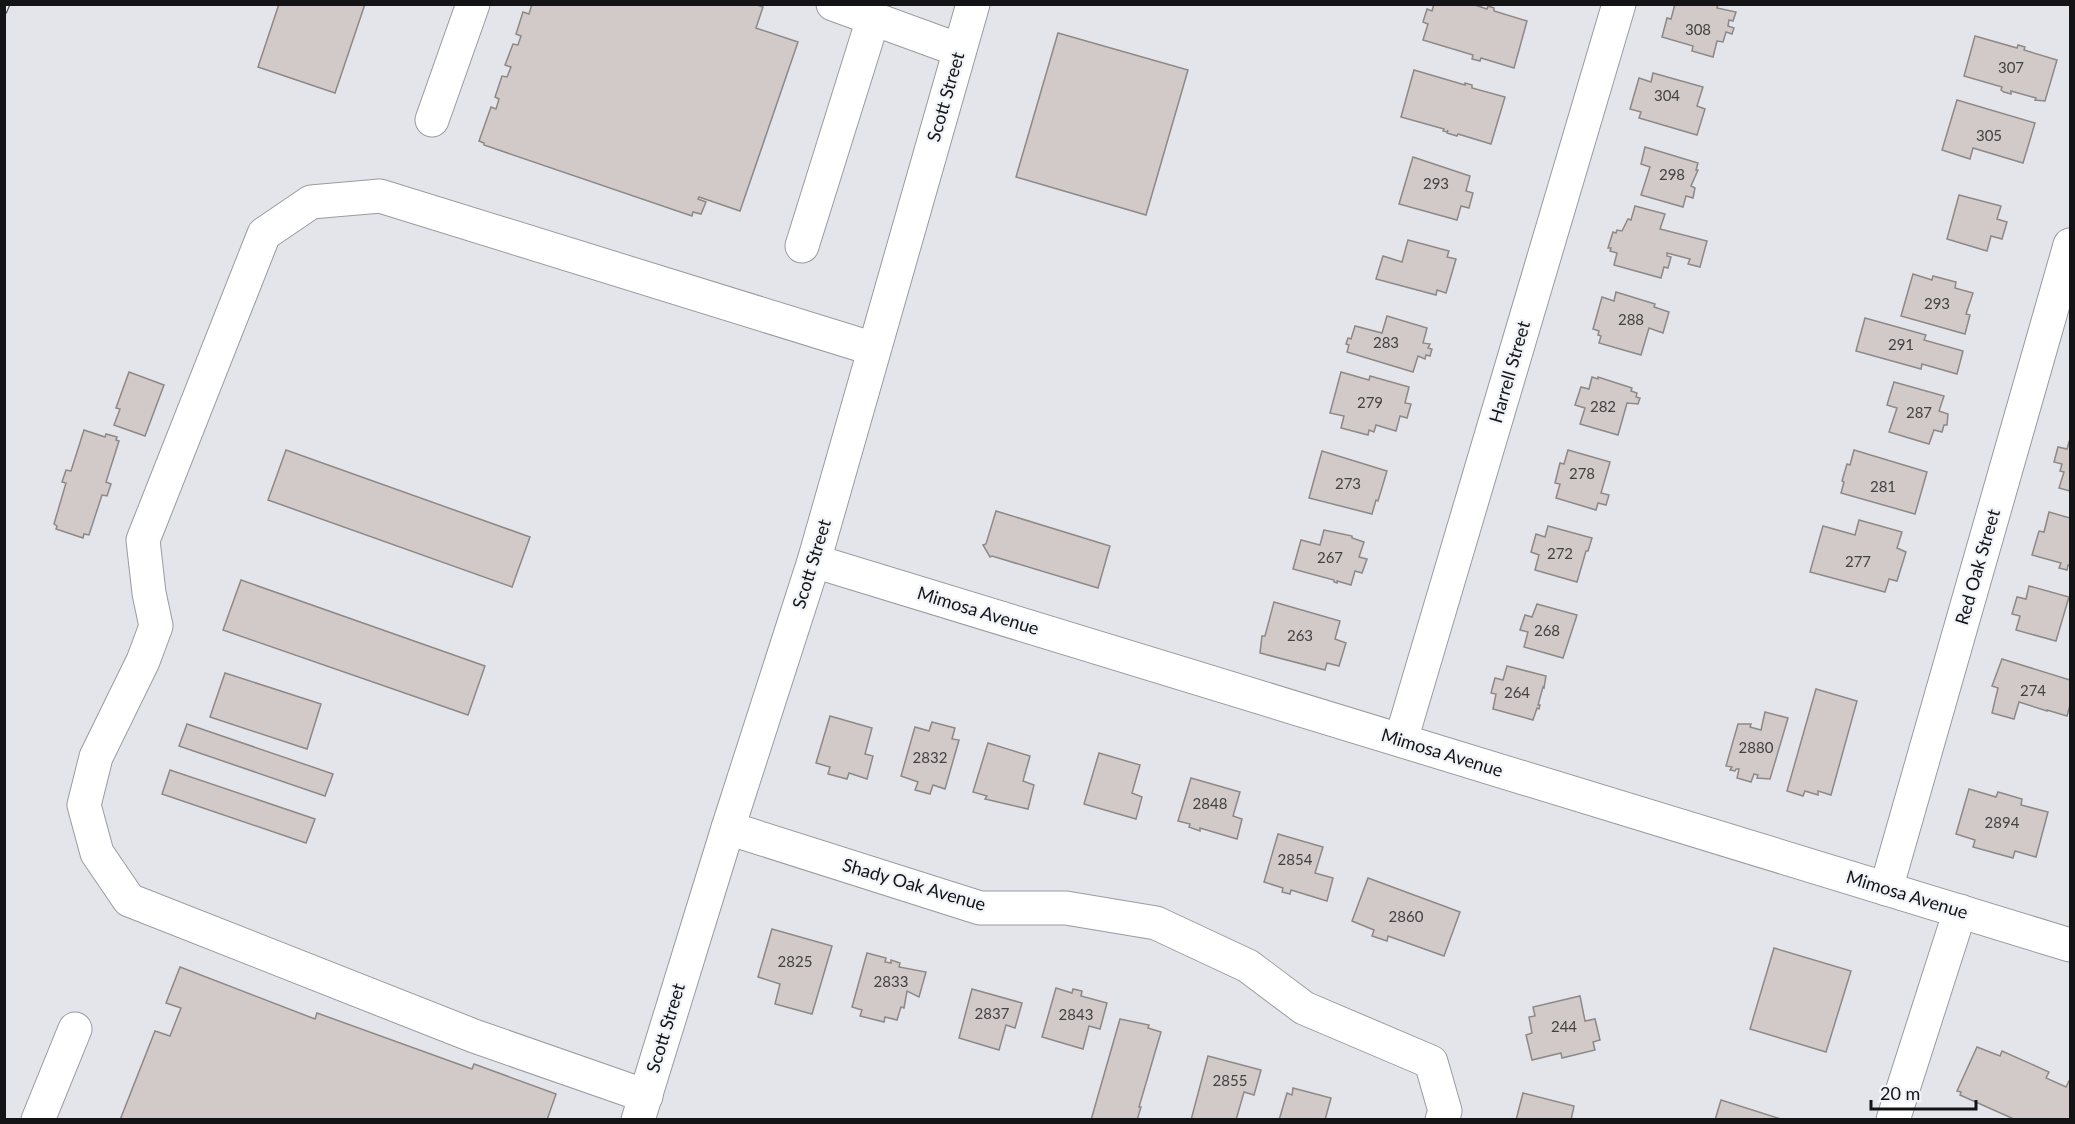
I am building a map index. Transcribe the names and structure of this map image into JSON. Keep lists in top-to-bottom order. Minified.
{"streets":{"street":["Scott Street","Harrell Street","Red Oak Street","Mimosa Avenue","Shady Oak Avenue"]},"crossings":[["Scott Street","Mimosa Avenue"],["Scott Street","Shady Oak Avenue"],["Harrell Street","Mimosa Avenue"],["Red Oak Street","Mimosa Avenue"]],"house_numbers":["308","307","304","305","298","293","293","288","283","291","279","282","287","278","273","281","272","267","277","268","263","274","264","2880","2832","2848","2894","2854","2860","2825","2833","2837","2843","244","2855"],"scale_bar":"20 m"}
